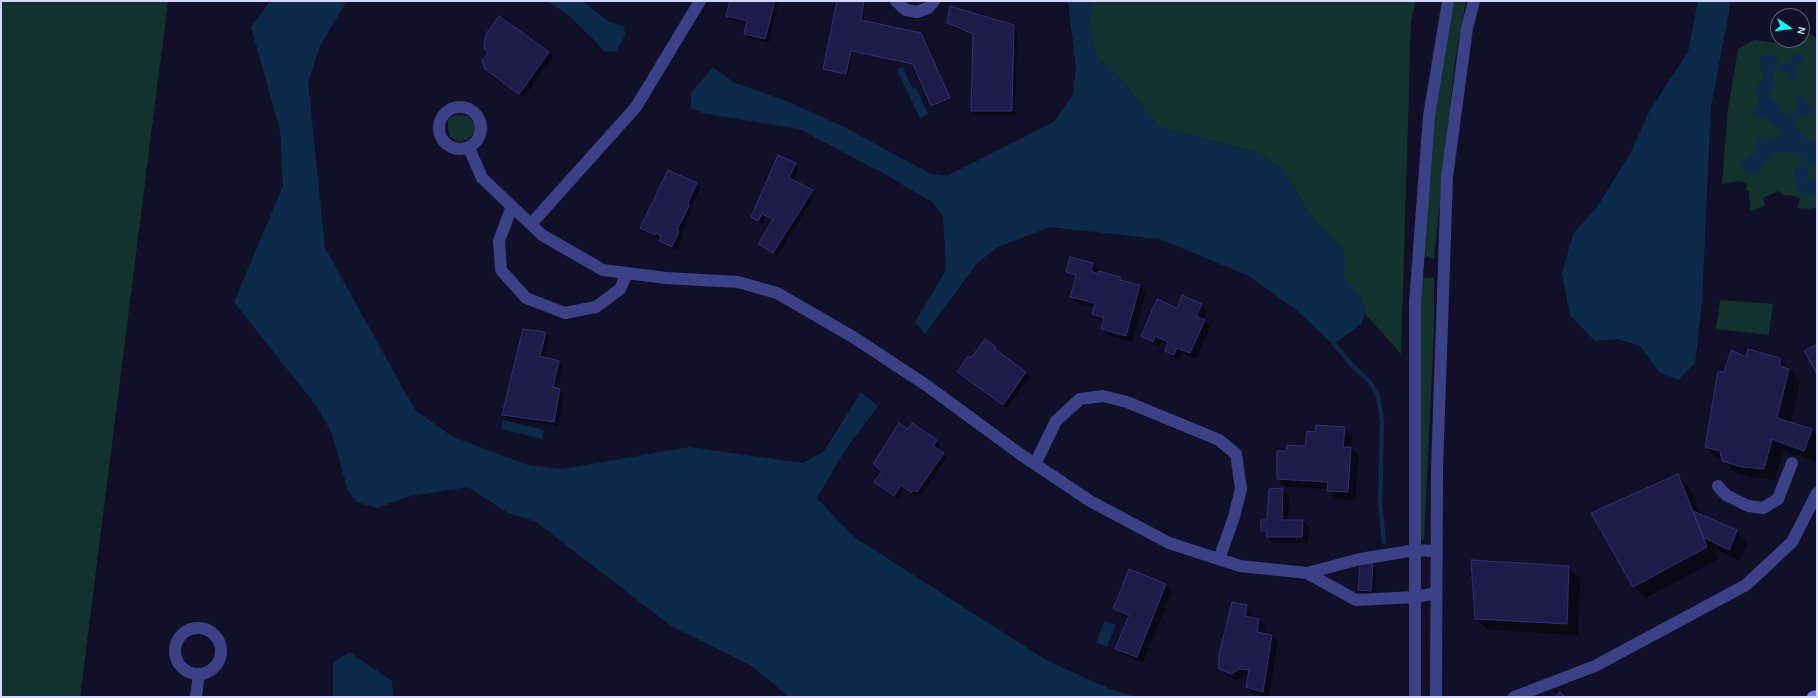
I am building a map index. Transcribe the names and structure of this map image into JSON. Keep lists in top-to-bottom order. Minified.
{"north":"right"}
